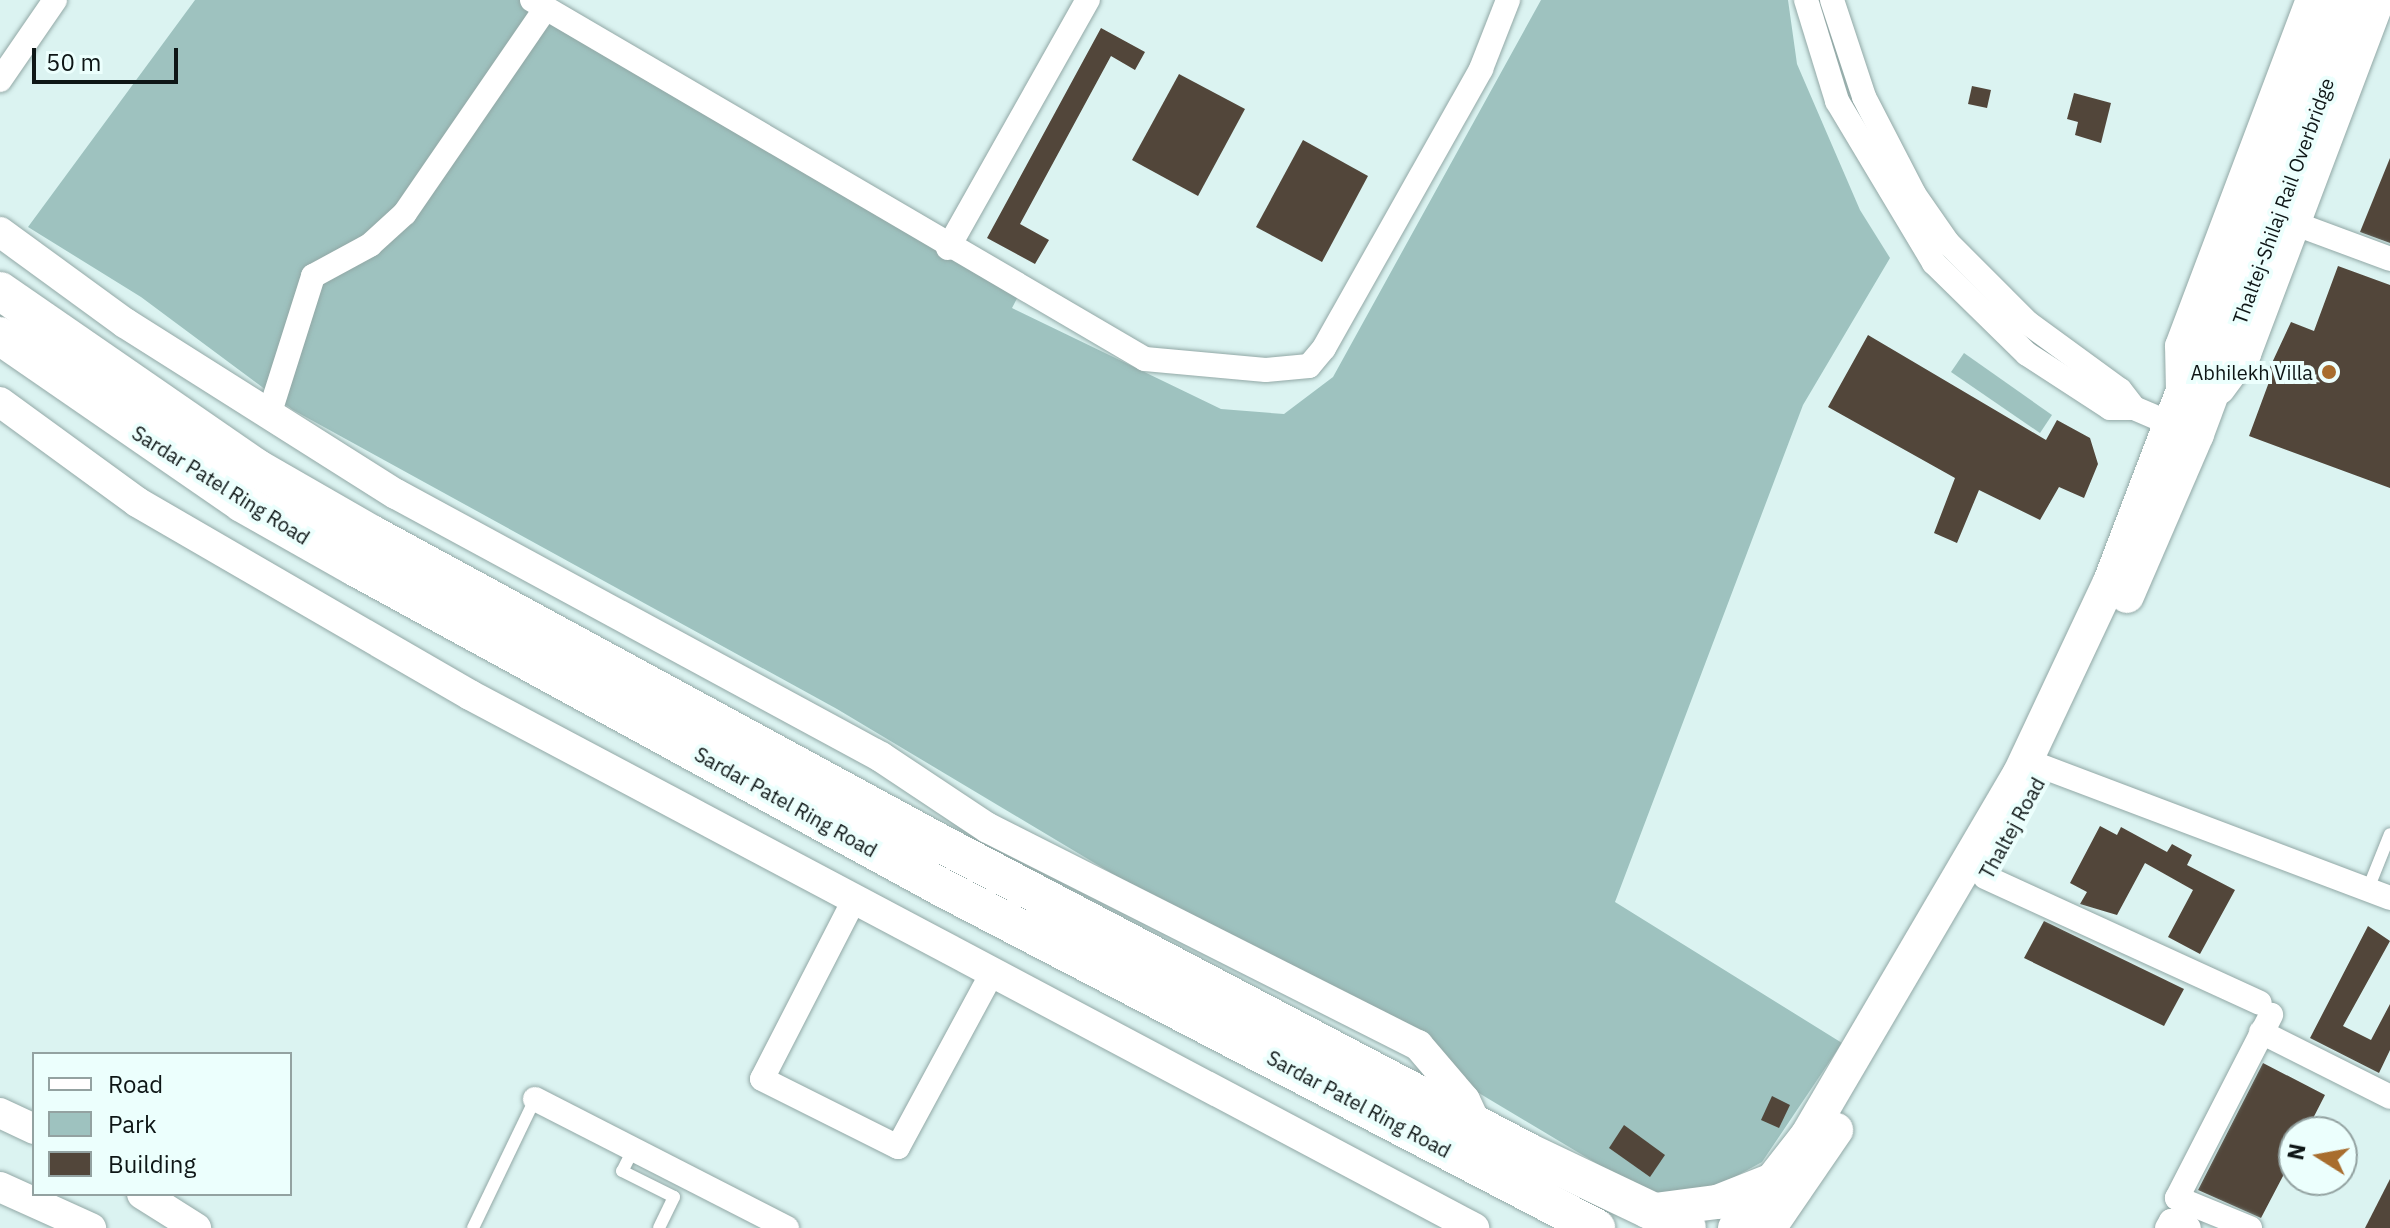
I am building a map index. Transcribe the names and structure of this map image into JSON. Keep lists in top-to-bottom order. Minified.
{"streets":{"highway":["Sardar Patel Ring Road"],"main road":["Thaltej-Shilaj Rail Overbridge","Thaltej Road"]},"crossings":[["Thaltej-Shilaj Rail Overbridge","Thaltej Road"]],"places":["Abhilekh Villa"],"legend":["Road","Park","Building"],"scale_bar":"50 m","north":"left"}
